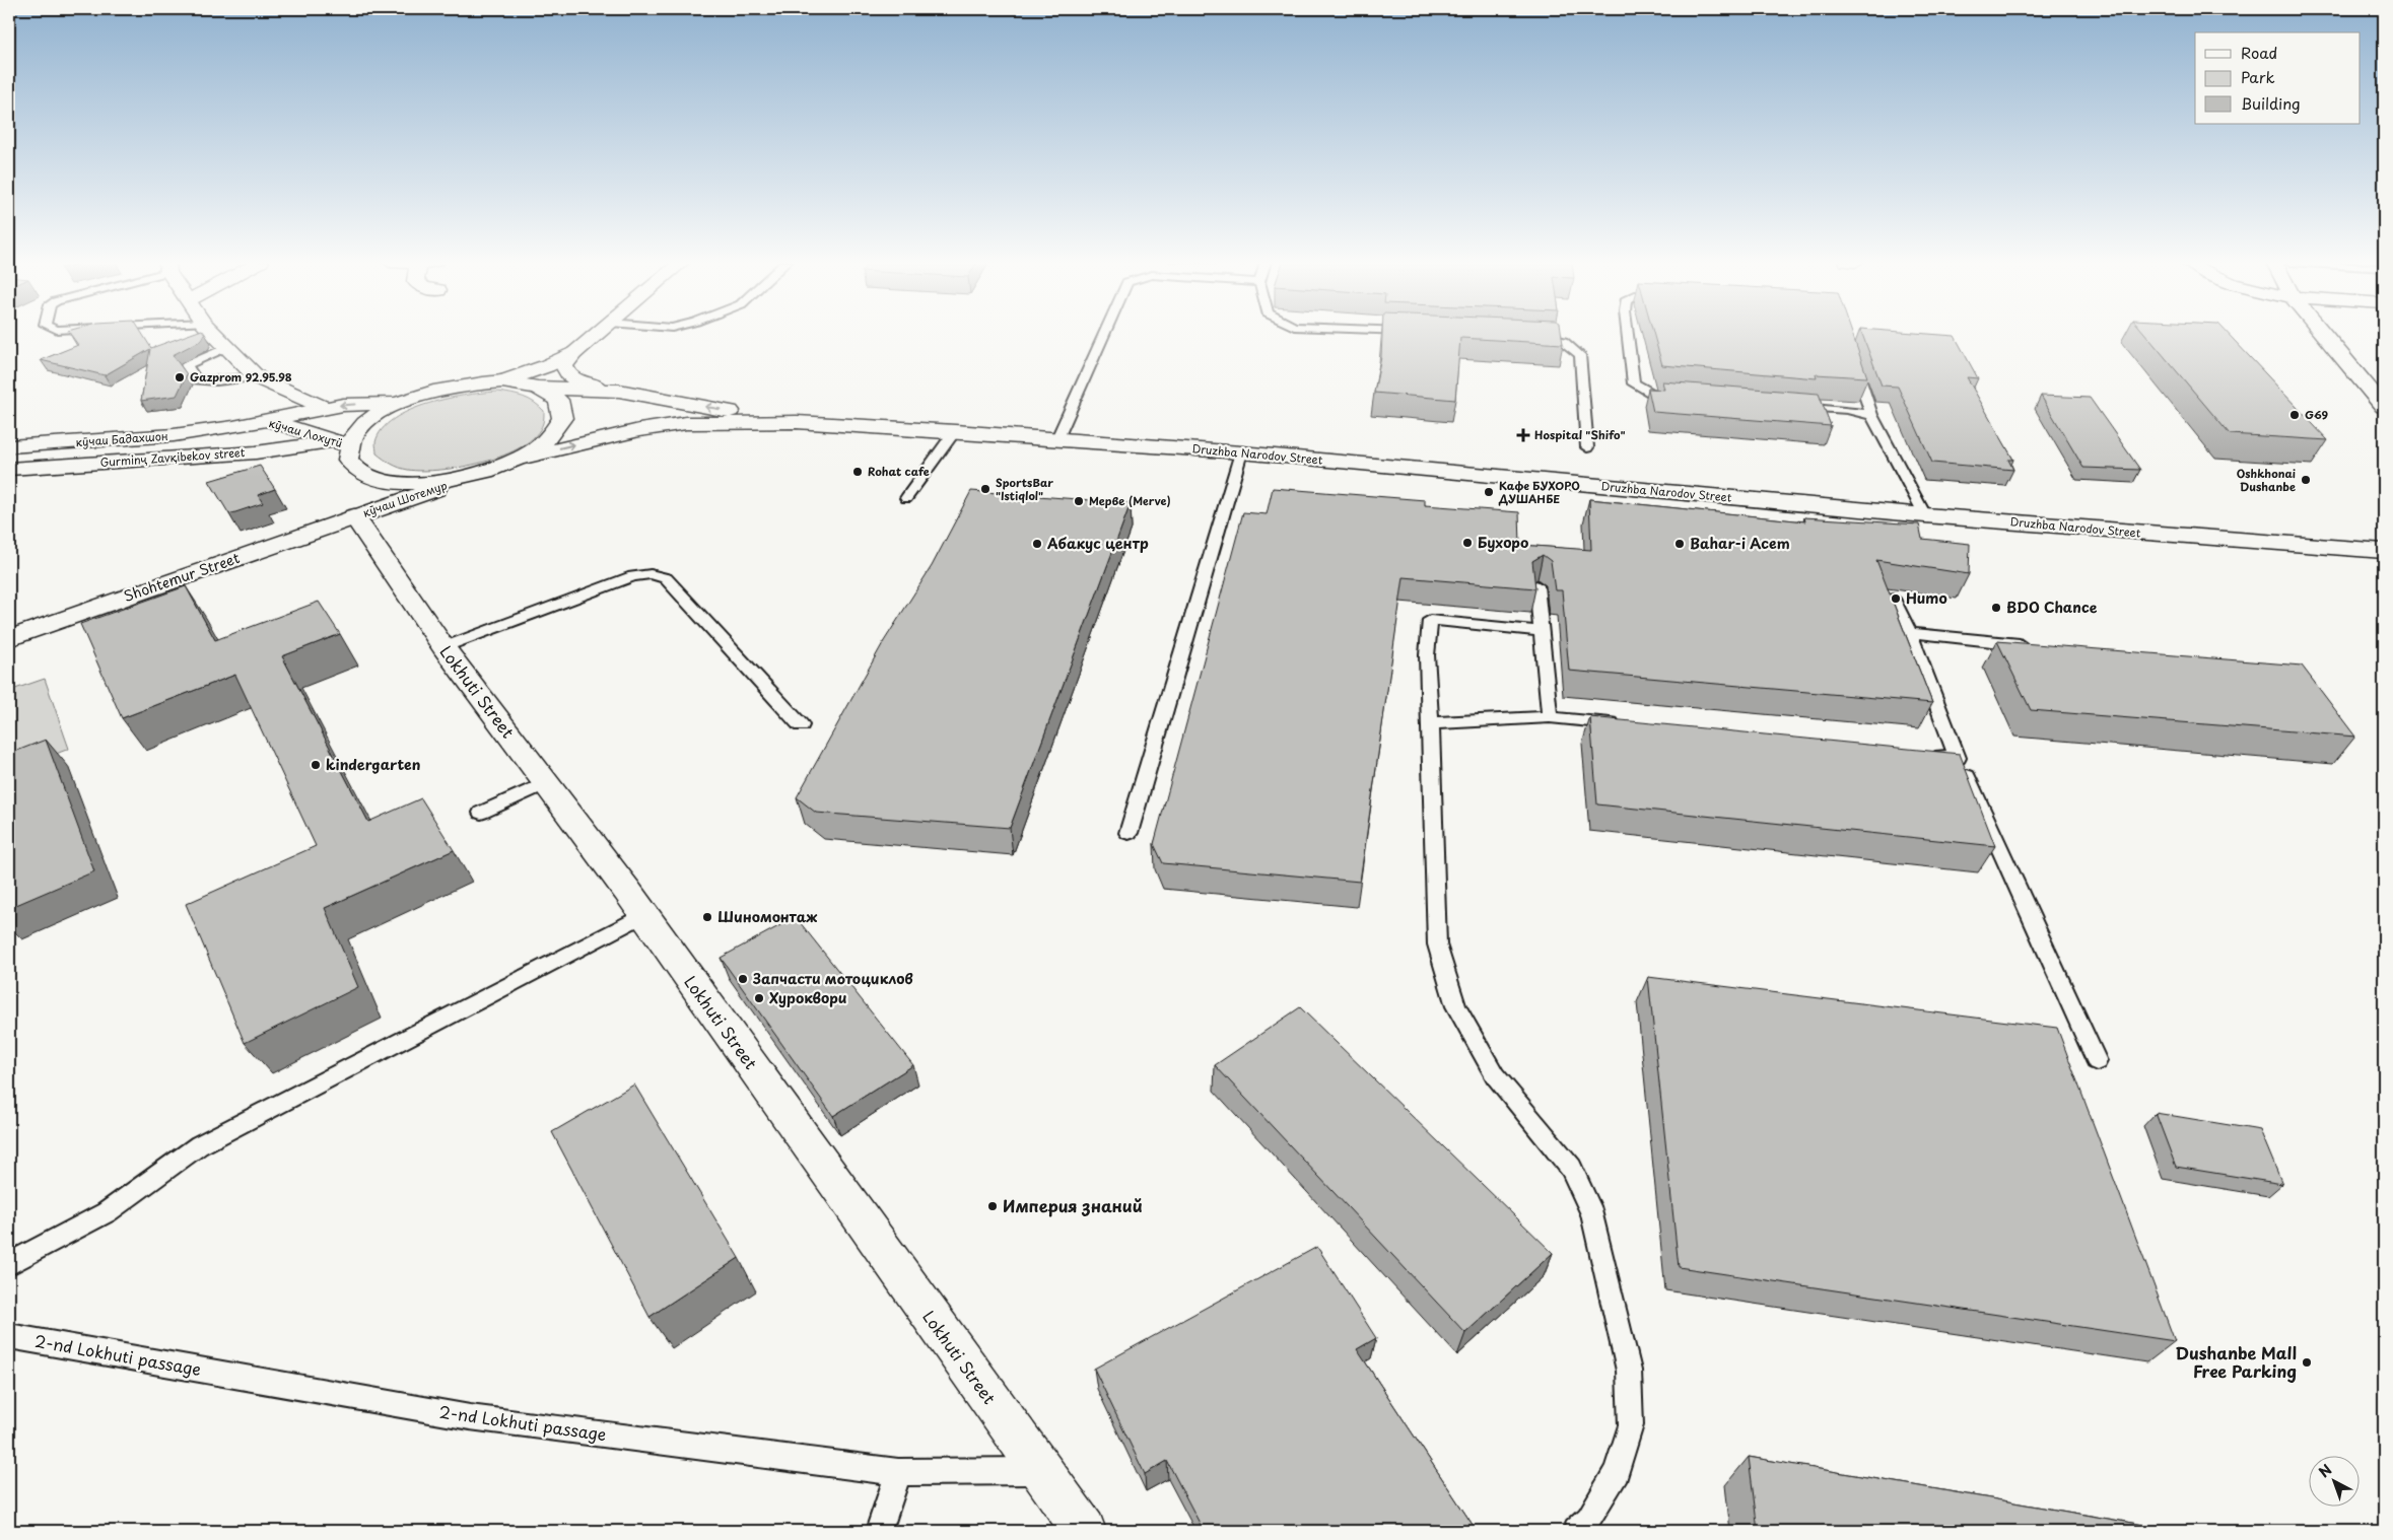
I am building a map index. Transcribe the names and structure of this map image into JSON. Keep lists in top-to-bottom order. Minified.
{"streets":{"main road":["кӯчаи Лохутӣ","кӯчаи Бадахшон","Druzhba Narodov Street","Gurminҷ Zavқibekov street","кӯчаи Шотемур","Shohtemur Street","Lokhuti Street"],"lane":["2-nd Lokhuti passage"]},"crossings":[["кӯчаи Лохутӣ","кӯчаи Бадахшон"],["кӯчаи Лохутӣ","Gurminҷ Zavқibekov street"],["кӯчаи Лохутӣ","Lokhuti Street"],["Gurminҷ Zavқibekov street","Lokhuti Street"],["кӯчаи Шотемур","Shohtemur Street"],["кӯчаи Шотемур","Lokhuti Street"],["Shohtemur Street","Lokhuti Street"],["Lokhuti Street","2-nd Lokhuti passage"]],"places":{"other":["Gazprom 92.95.98","G69","Rohat cafe","Oshkhonai Dushanbe","SportsBar \"Istiqlol\"","Кафе БУХОРО ДУШАНБЕ","Мерве (Merve)","Бухоро","Абакус центр","Bahar-i Acem","Humo","BDO Chance","kindergarten","Шиномонтаж","Запчасти мотоциклов","Хуроквори","Империя знаний","Dushanbe Mall Free Parking"],"health":["Hospital \"Shifo\""]},"legend":["Road","Park","Building"],"north":"top left"}
